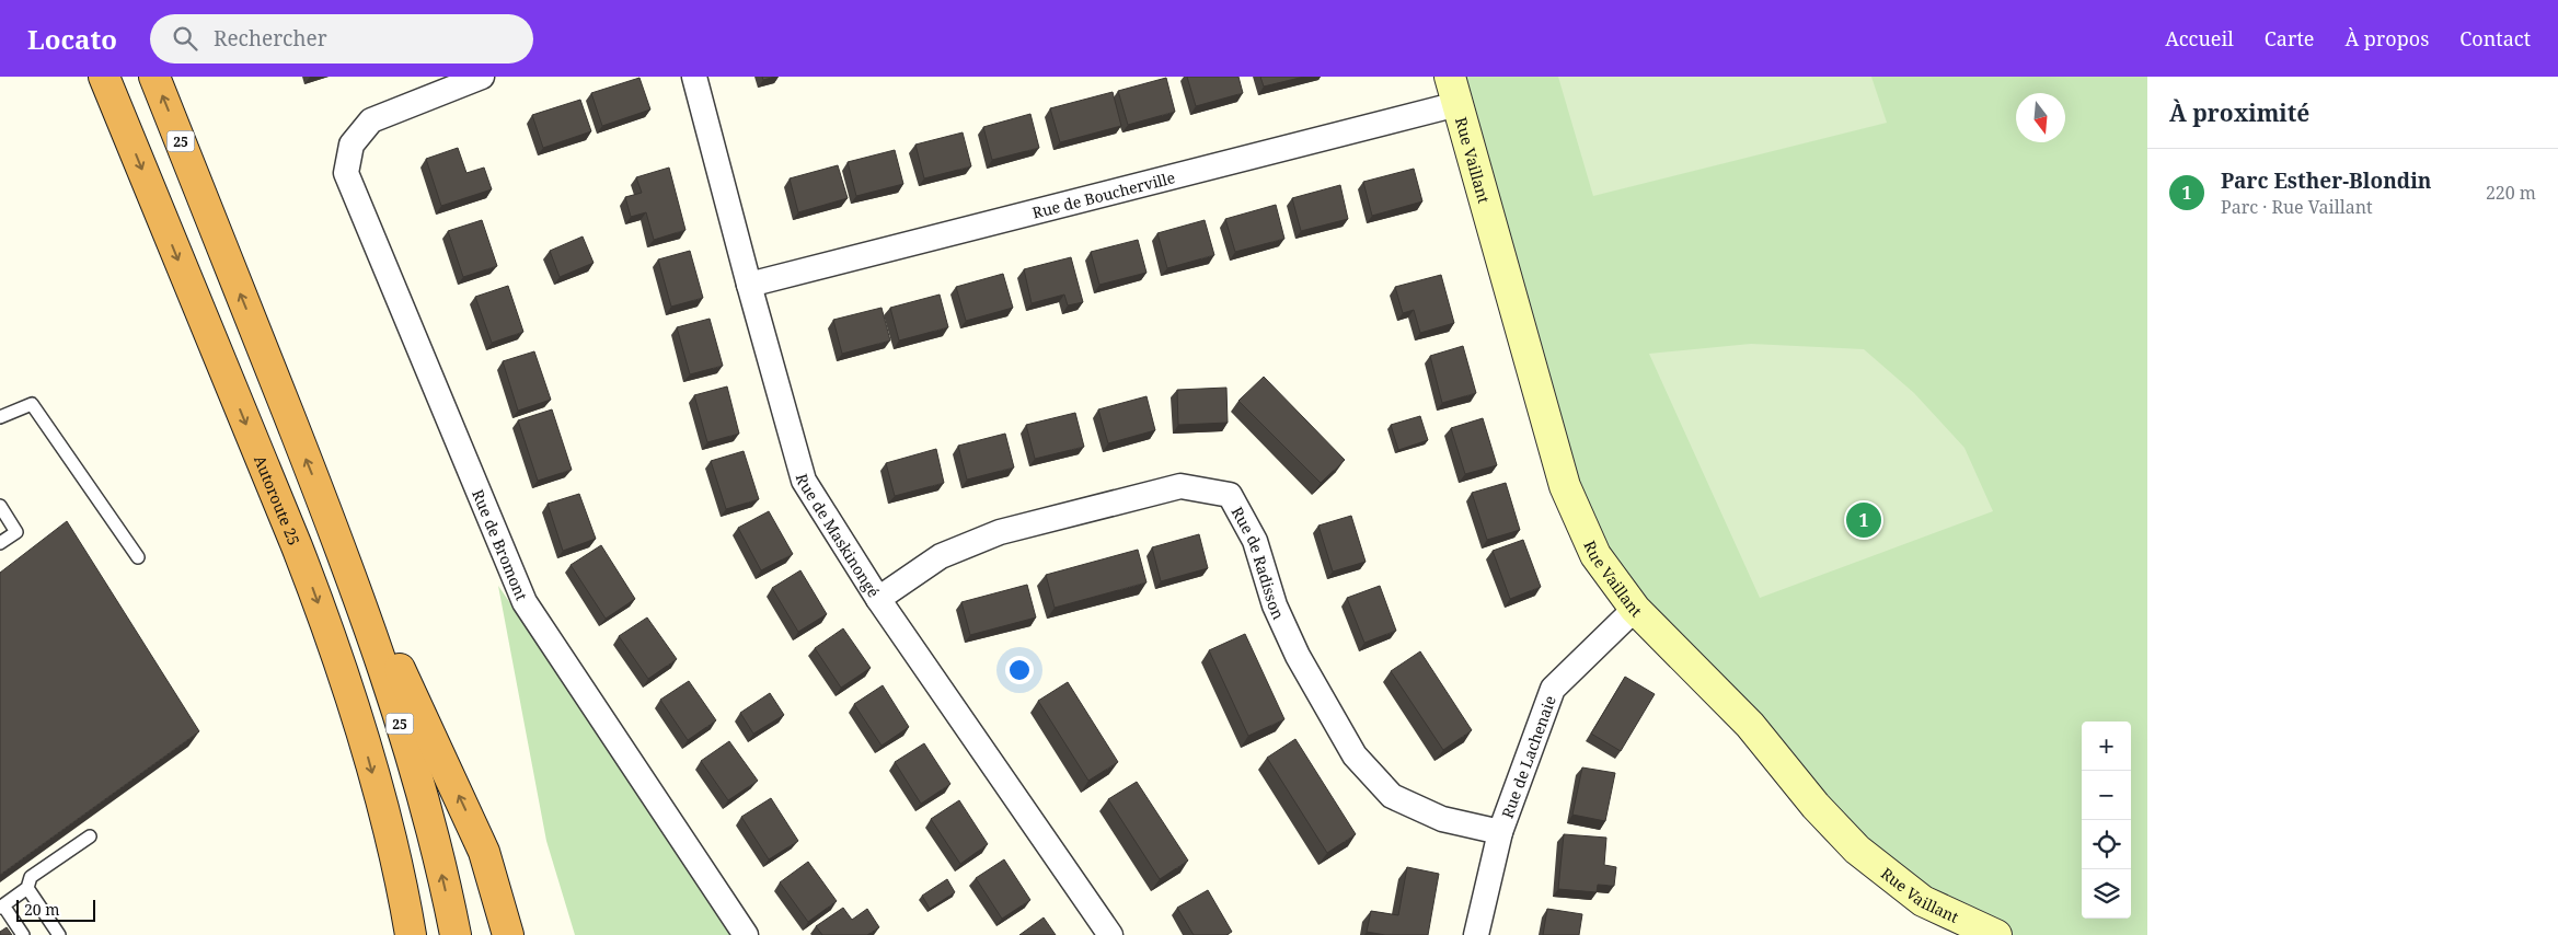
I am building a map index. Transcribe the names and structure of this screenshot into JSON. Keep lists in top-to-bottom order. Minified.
{"streets":{"highway":["25","Autoroute 25"],"street":["Rue Vaillant","Rue de Boucherville","Rue de Maskinongé","Rue de Bromont","Rue de Radisson","Rue de Lachenaie"]},"crossings":[["Rue Vaillant","Rue de Boucherville"],["Rue Vaillant","Rue de Lachenaie"],["Rue de Boucherville","Rue de Maskinongé"],["Rue de Maskinongé","Rue de Radisson"],["Rue de Radisson","Rue de Lachenaie"]],"scale_bar":"20 m","north":"bottom","page":{"header":"Locato","search":"Rechercher","nav":["Accueil","Carte","À propos","Contact"],"heading":"À proximité","list":[{"mark":"1","name":"Parc Esther-Blondin","note":"Parc · Rue Vaillant","value":"220 m"}],"pins":"1","map_buttons":["+","−"],"scale":"20 m"}}
